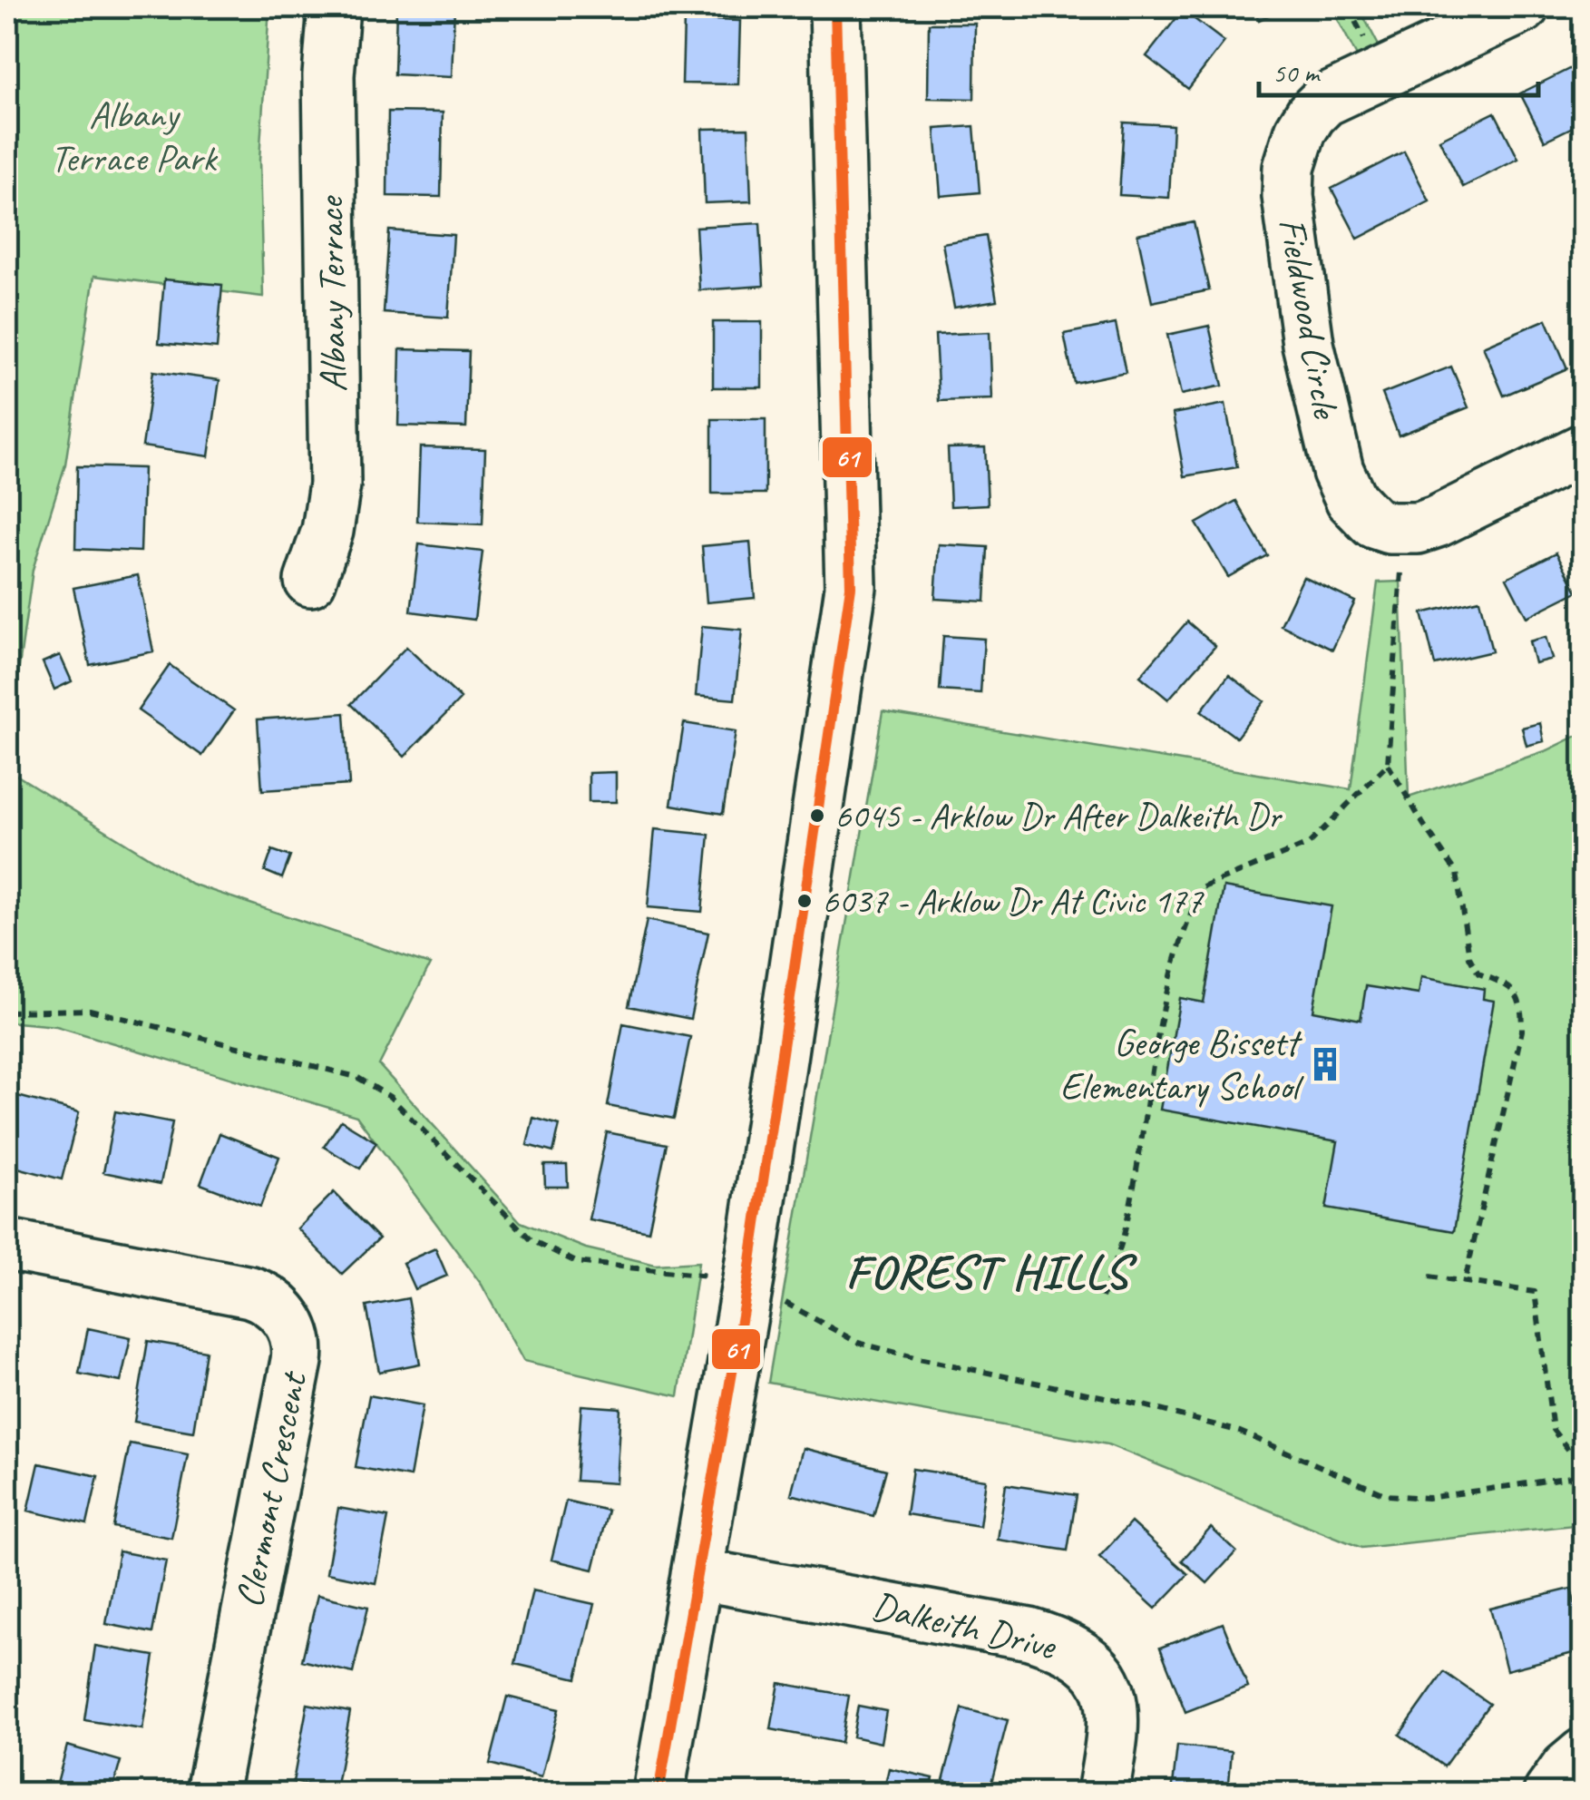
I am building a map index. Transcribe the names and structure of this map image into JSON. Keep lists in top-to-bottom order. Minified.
{"streets":{"street":["Albany Terrace","Fieldwood Circle","Clermont Crescent","Dalkeith Drive"]},"districts":["FOREST HILLS"],"parks":["Albany Terrace Park"],"places":{"other":["6045 - Arklow Dr After Dalkeith Dr","6037 - Arklow Dr At Civic 177"],"building":["George Bissett Elementary School"]},"lines":["transit line 61"],"scale_bar":"50 m"}
